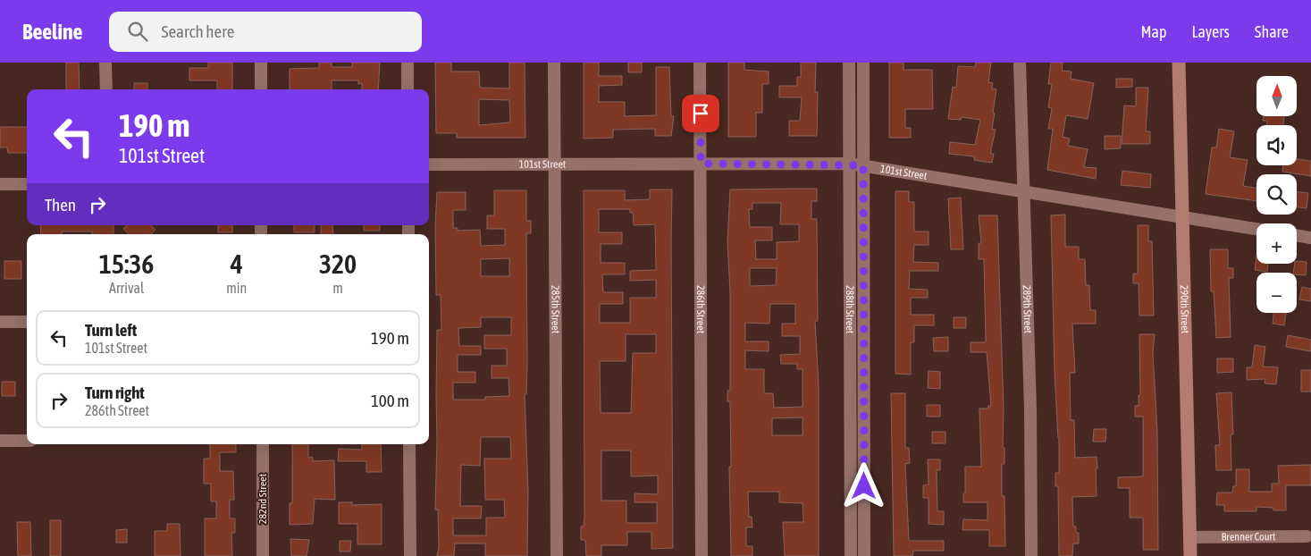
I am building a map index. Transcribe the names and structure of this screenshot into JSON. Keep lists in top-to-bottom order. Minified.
{"streets":{"street":["101st Street","285th Street","286th Street","288th Street","289th Street","290th Street","282nd Street","Brenner Court"]},"crossings":[["101st Street","285th Street"],["101st Street","286th Street"],["101st Street","288th Street"],["101st Street","289th Street"],["101st Street","290th Street"],["290th Street","Brenner Court"]],"north":"top","page":{"header":"Beeline","search":"Search here","nav":["Map","Layers","Share"],"map_buttons":["+","−"],"turn":["190 m","101st Street"],"then":"Then","eta":["15:36","Arrival","4","min","320","m"],"list":[{"name":"Turn left","note":"101st Street","value":"190 m"},{"name":"Turn right","note":"286th Street","value":"100 m"}]}}
